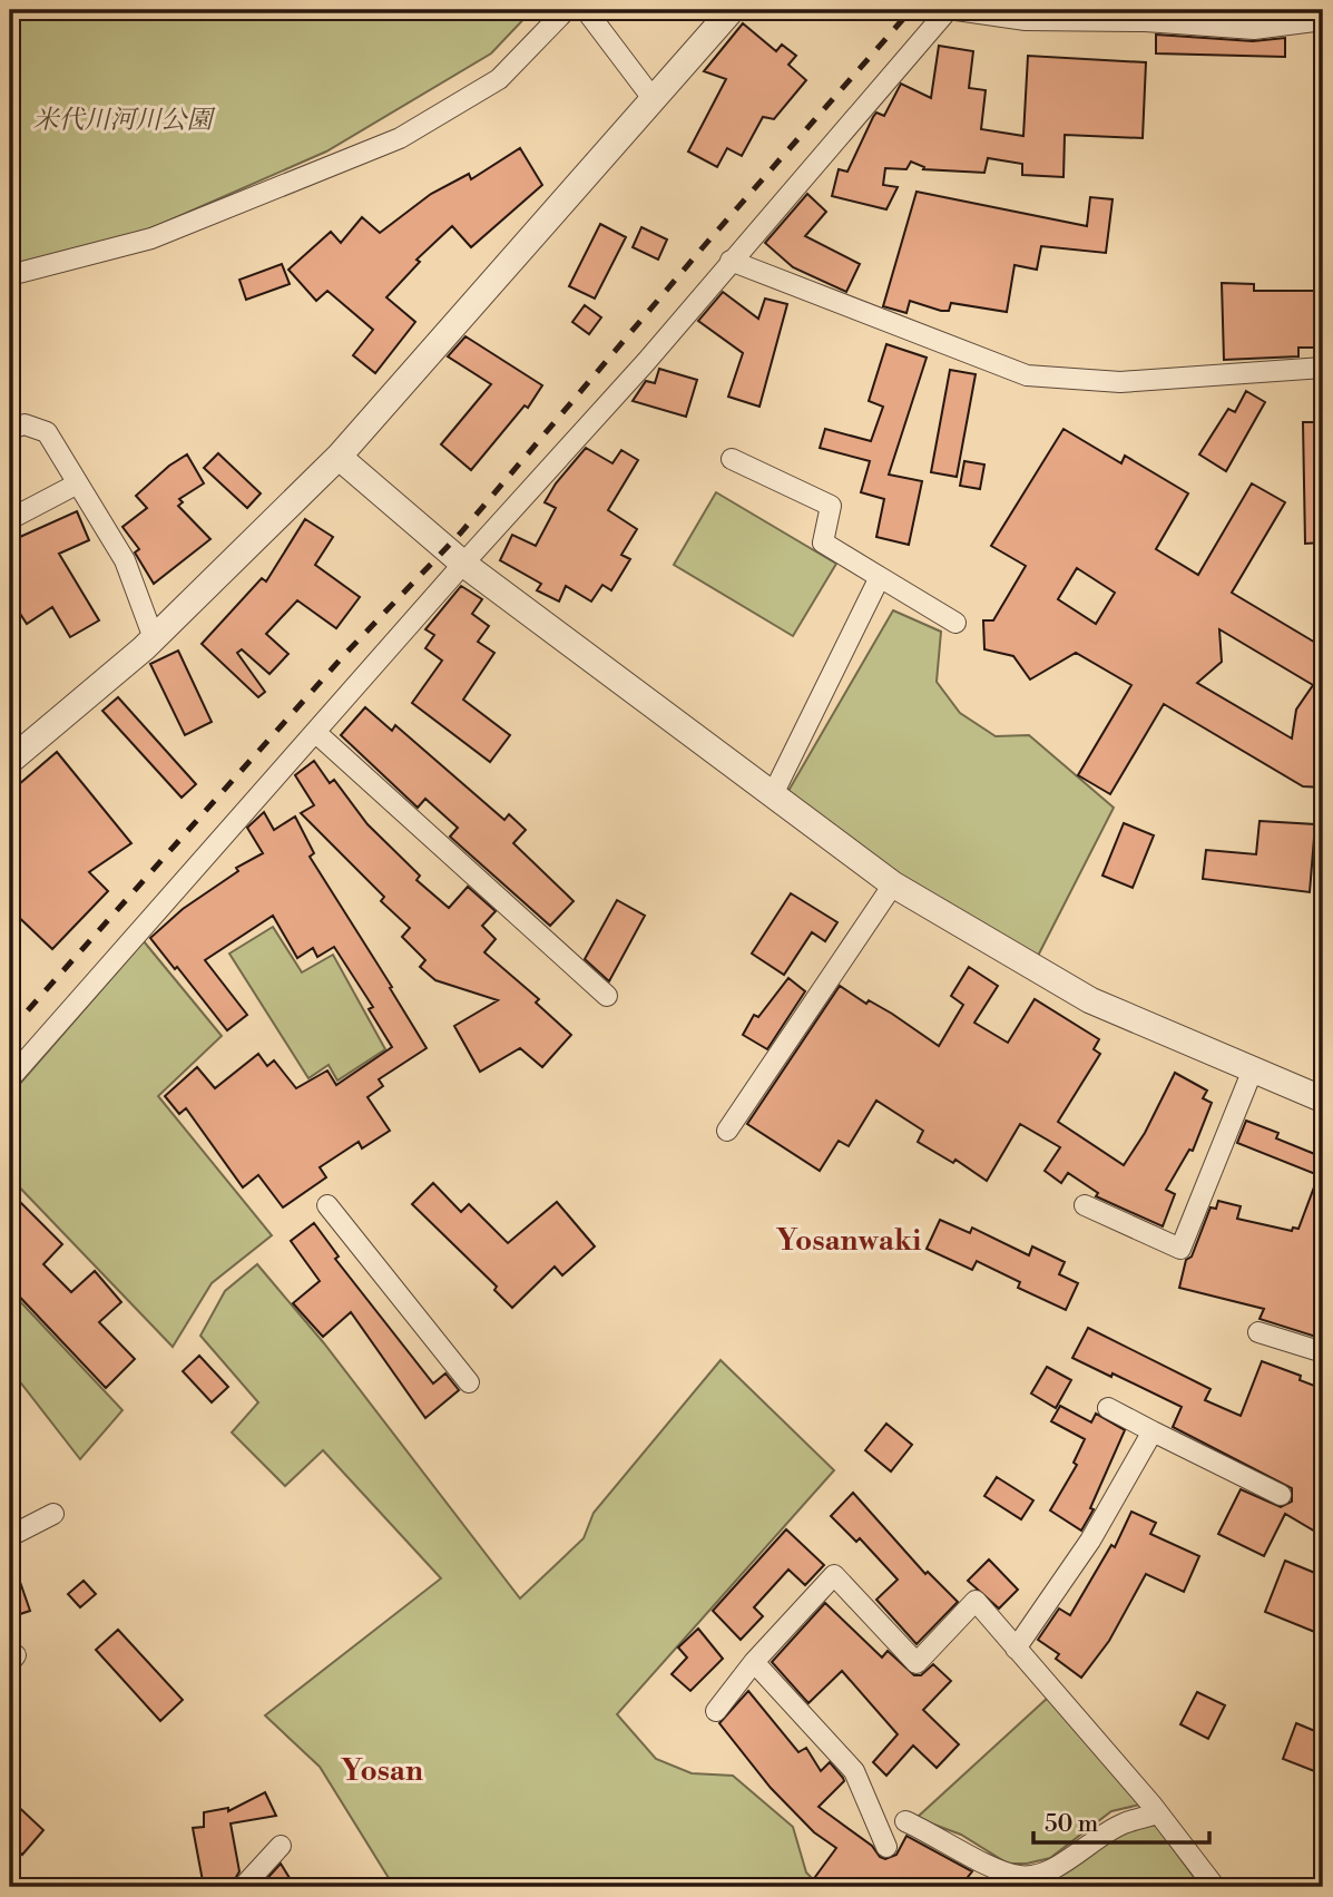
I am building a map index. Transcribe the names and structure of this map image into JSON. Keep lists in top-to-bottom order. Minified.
{"districts":["Yosanwaki","Yosan"],"parks":["米代川河川公園"],"scale_bar":"50 m"}
